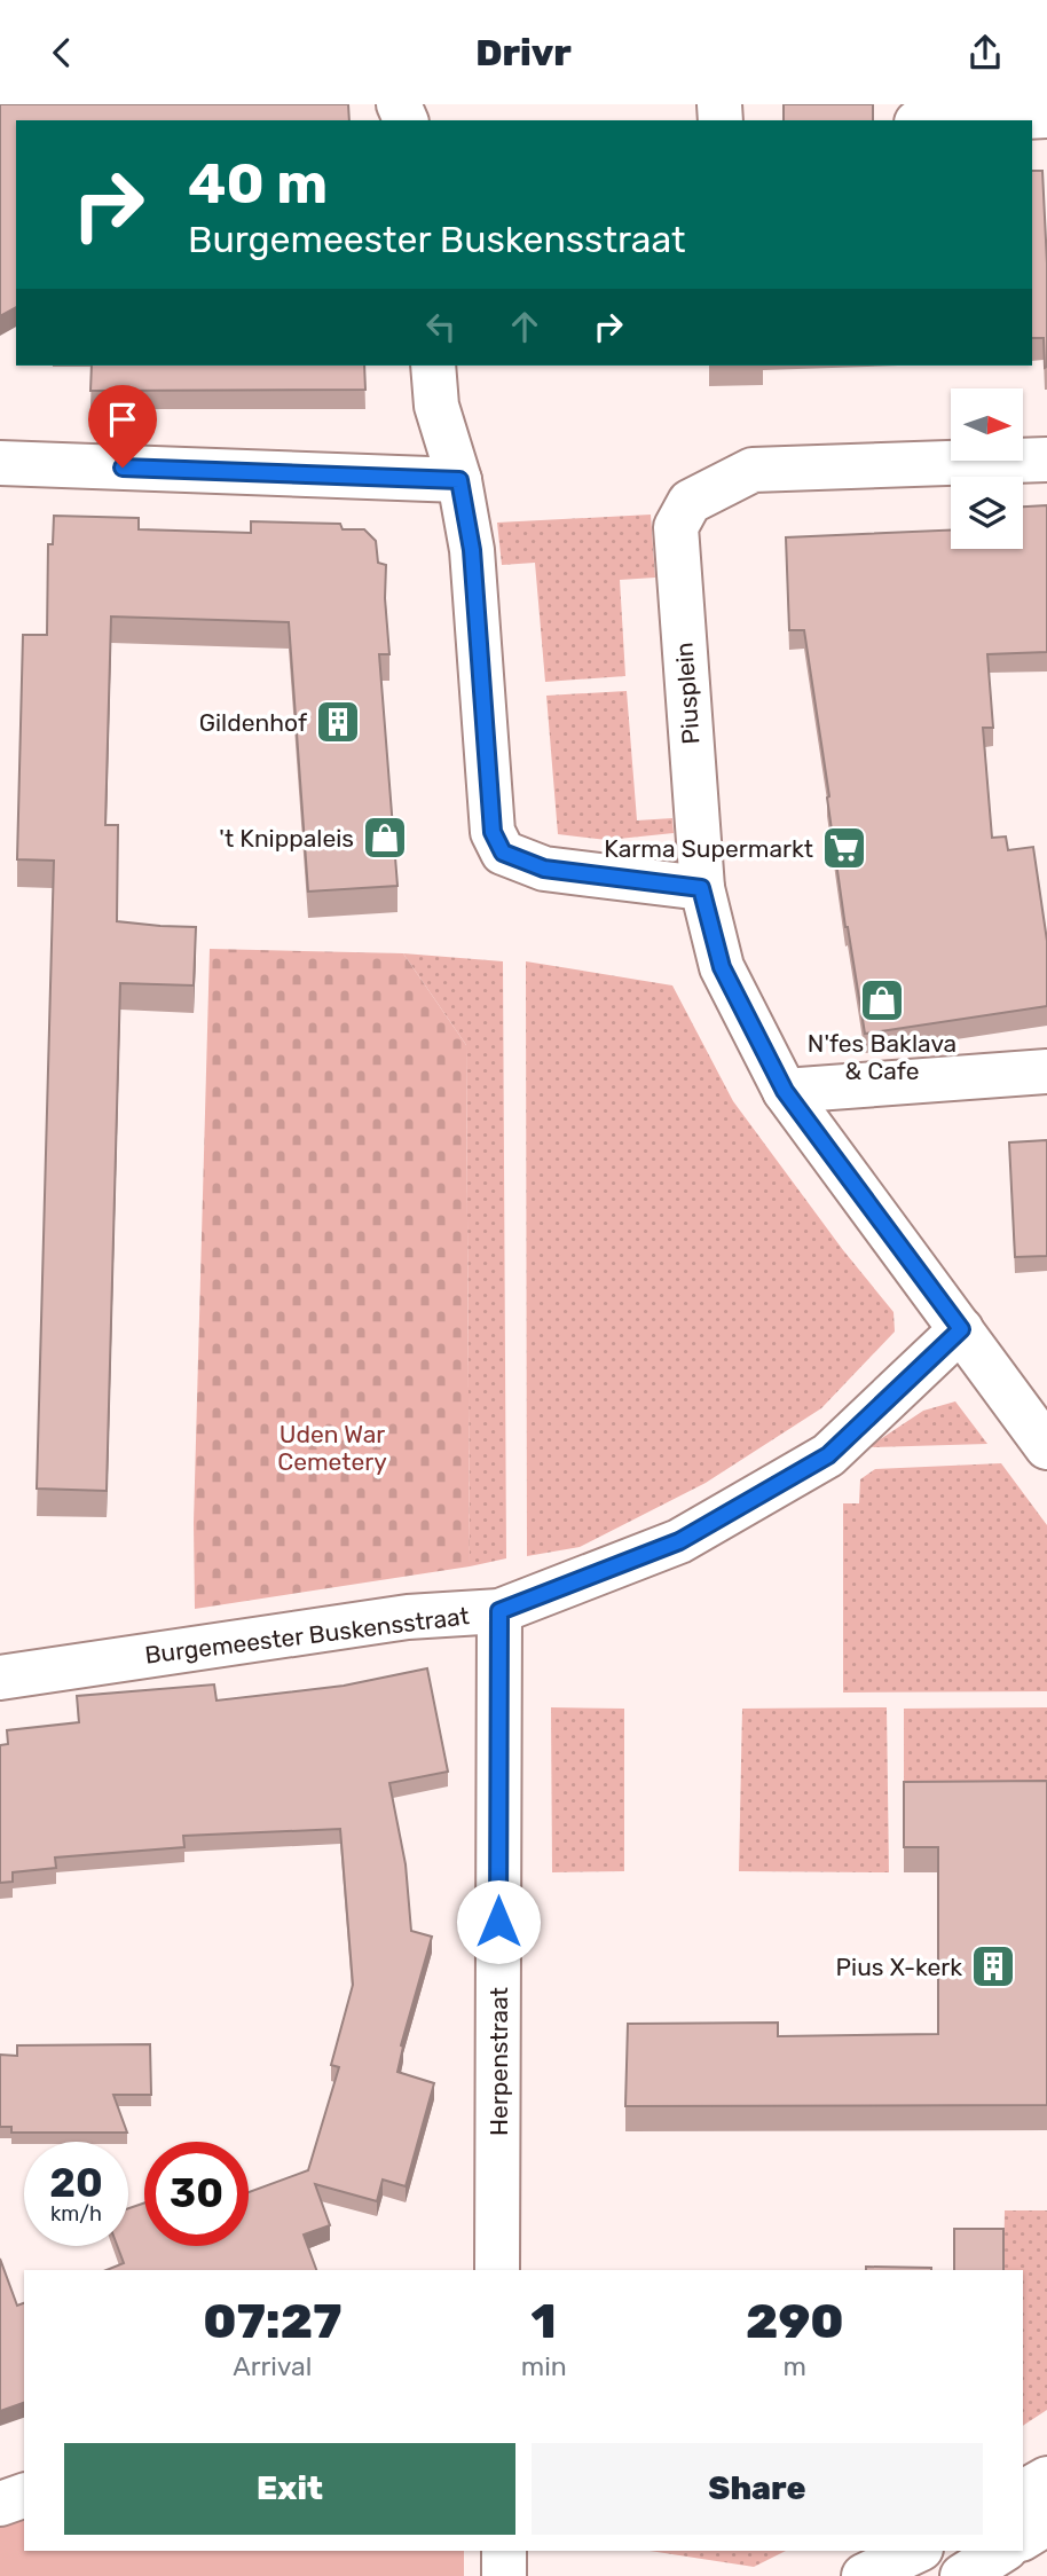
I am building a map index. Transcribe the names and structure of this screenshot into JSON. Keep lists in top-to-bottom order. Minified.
{"streets":{"street":["Piusplein","Burgemeester Buskensstraat","Herpenstraat"]},"crossings":[["Piusplein","Burgemeester Buskensstraat"],["Burgemeester Buskensstraat","Herpenstraat"]],"parks":["Uden War Cemetery"],"places":{"building":["Gildenhof","Pius X-kerk"],"shop":["'t Knippaleis","N'fes Baklava & Cafe"],"supermarket":["Karma Supermarkt"]},"north":"right","page":{"header":"Drivr","turn":["40 m","Burgemeester Buskensstraat"],"speed":"20 km/h","limit":"30","eta":["07:27","Arrival","1","min","290","m"],"buttons":["Exit","Share"]}}
